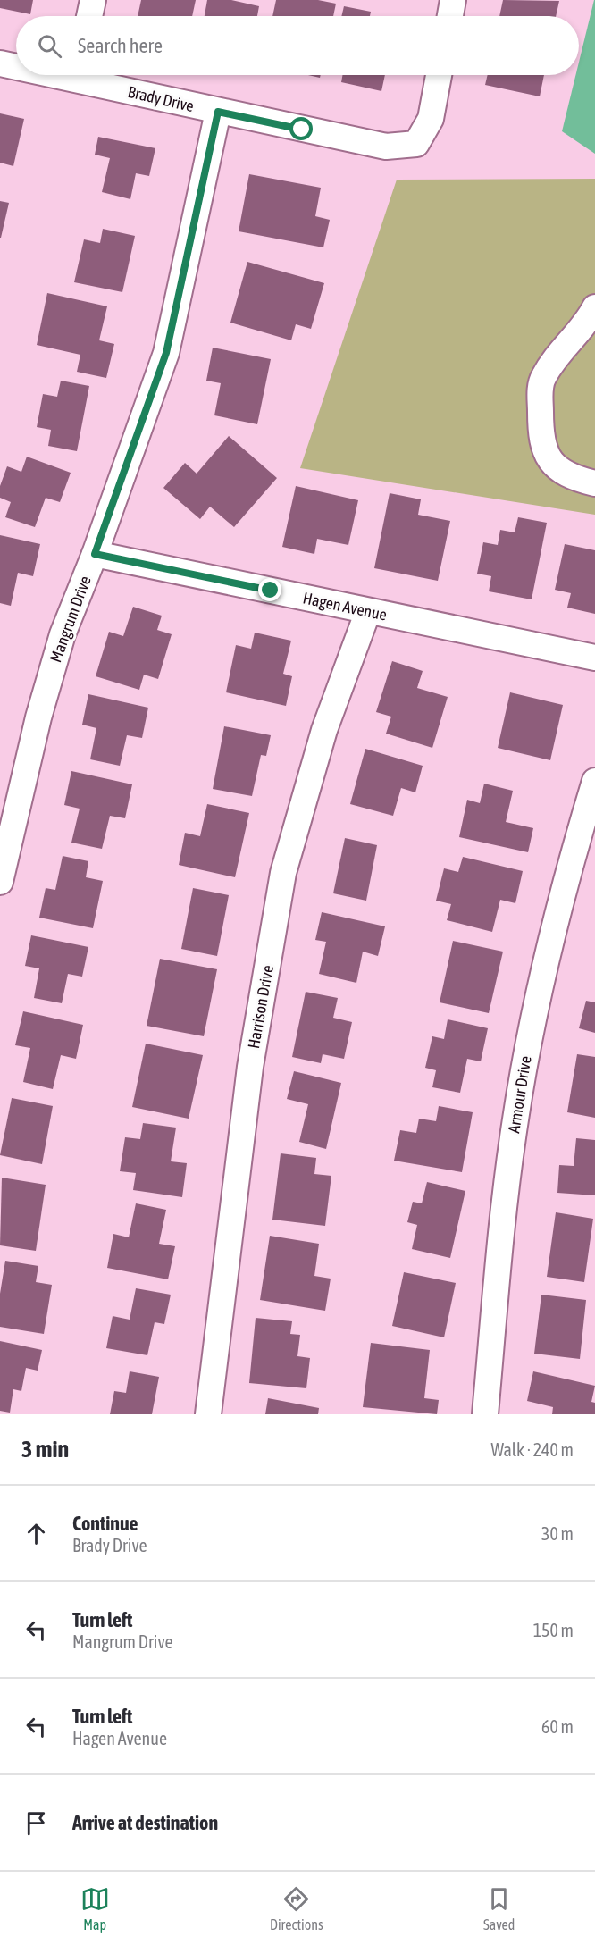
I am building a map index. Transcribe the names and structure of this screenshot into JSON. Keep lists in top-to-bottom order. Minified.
{"streets":{"street":["Brady Drive","Hagen Avenue","Mangrum Drive","Harrison Drive","Armour Drive"]},"crossings":[["Brady Drive","Mangrum Drive"],["Hagen Avenue","Mangrum Drive"],["Hagen Avenue","Harrison Drive"]],"page":{"search":"Search here","heading":["3 min","Walk · 240 m"],"list":[["Continue","Brady Drive","30 m"],["Turn left","Mangrum Drive","150 m"],["Turn left","Hagen Avenue","60 m"],"Arrive at destination"],"nav":["Map","Directions","Saved"]}}
